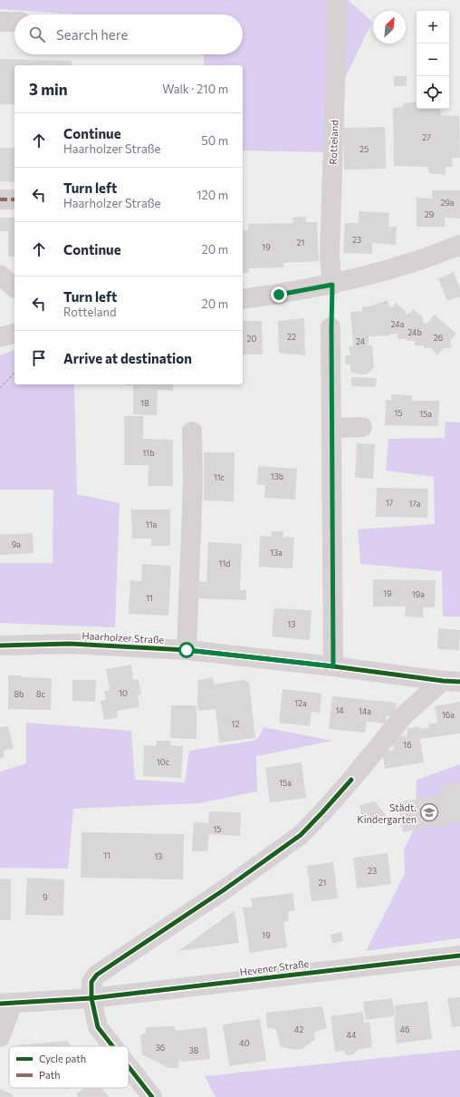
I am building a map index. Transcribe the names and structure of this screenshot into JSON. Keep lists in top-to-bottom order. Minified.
{"streets":{"street":["Rotteland","Haarholzer Straße","Hevener Straße"]},"places":{"school or university":["Städt. Kindergarten"]},"house_numbers":["27","25","29a","29","23","21","19","24a","24b","22","26","20","24","18","15","15a","11b","13b","11c","17","17a","11a","9a","13a","11d","19","19a","11","13","10","8b","8c","12a","14","14a","16a","12","16","10c","15a","15","11","13","23","21","9","19","42","46","44","40","36","38"],"legend":["Cycle path","Path"],"north":"top right","page":{"map_buttons":["+","−"],"search":"Search here","heading":["3 min","Walk · 210 m"],"list":[["Continue","Haarholzer Straße","50 m"],["Turn left","Haarholzer Straße","120 m"],["Continue","20 m"],["Turn left","Rotteland","20 m"],"Arrive at destination"]}}
